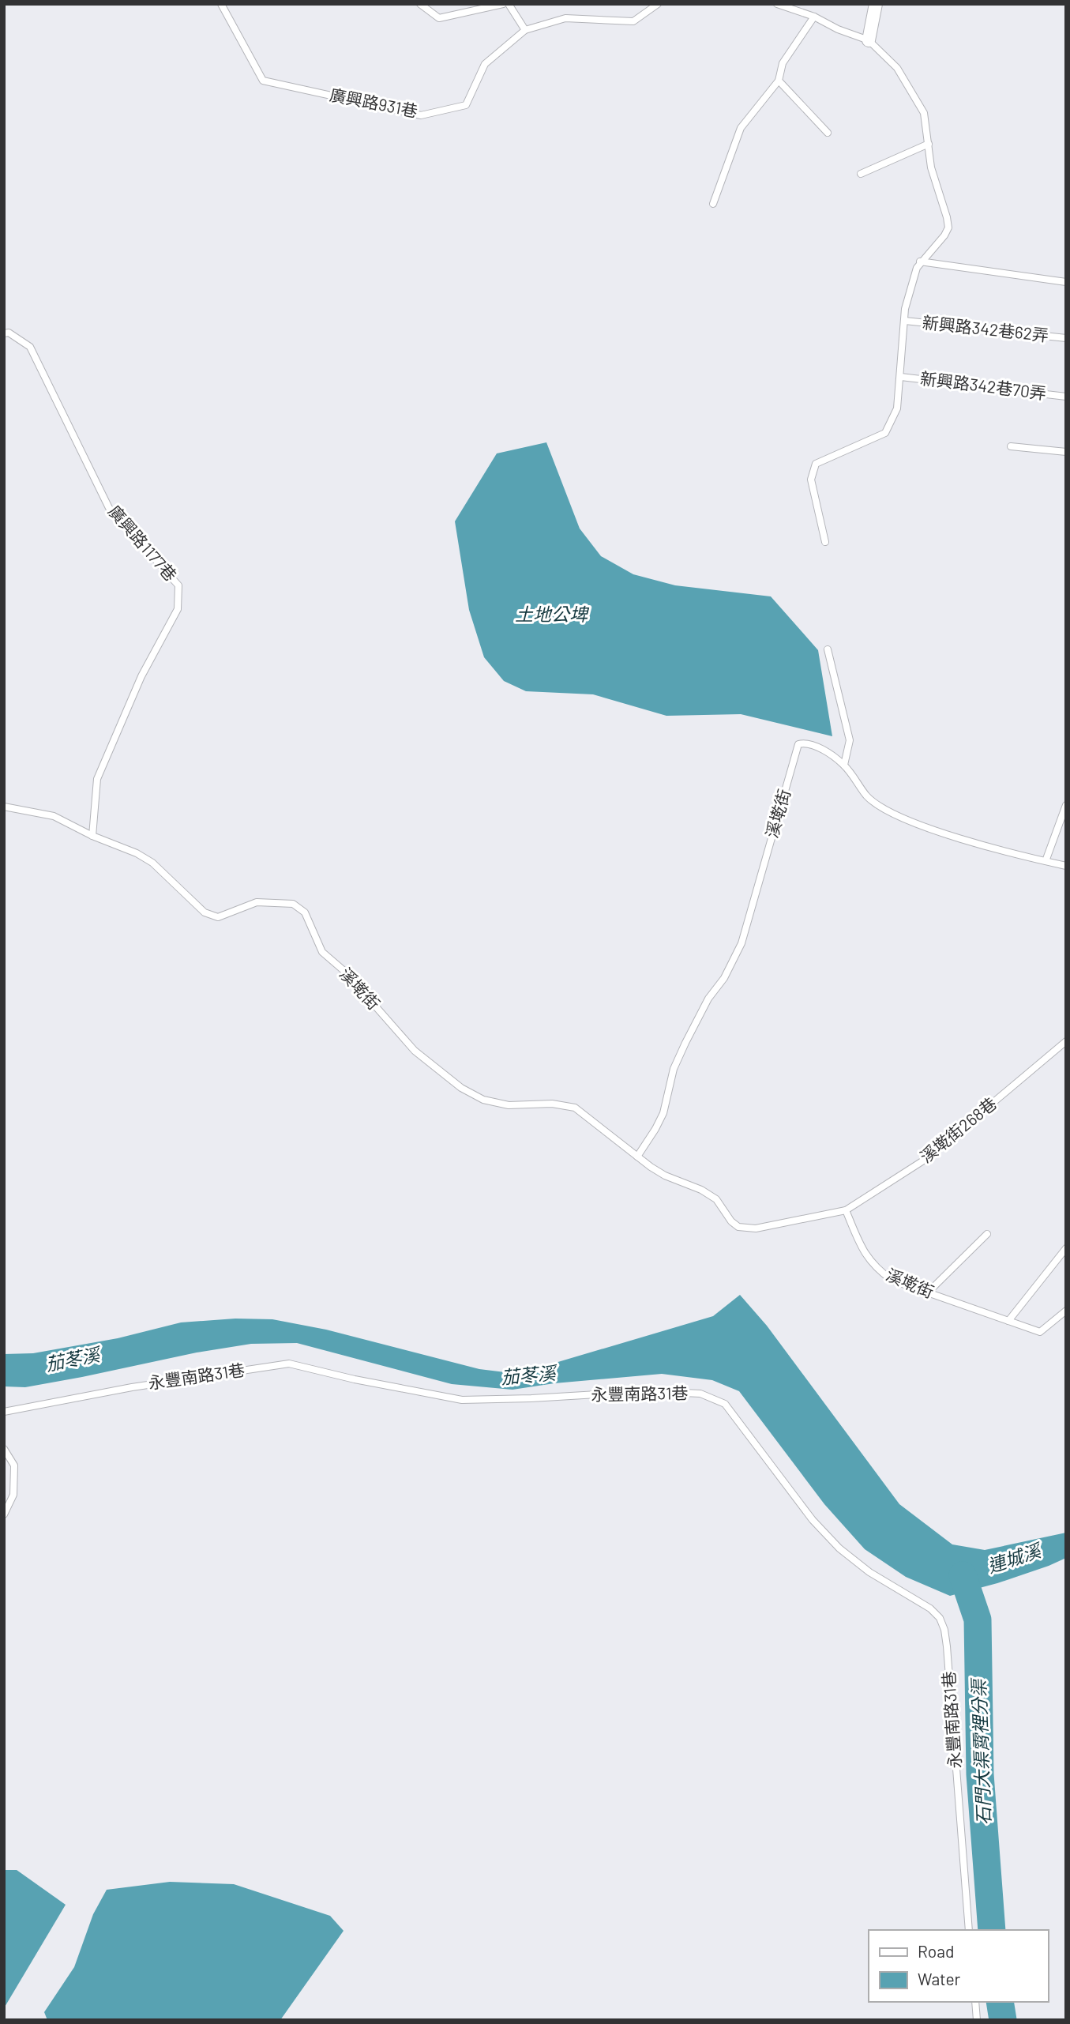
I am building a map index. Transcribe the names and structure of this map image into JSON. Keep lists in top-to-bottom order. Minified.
{"streets":{"lane":["廣興路931巷","新興路342巷62弄","新興路342巷70弄","廣興路1177巷","溪墘街","溪墘街268巷","永豐南路31巷"]},"crossings":[["廣興路1177巷","溪墘街"],["溪墘街","溪墘街268巷"]],"water":["土地公埤","茄苳溪","連城溪","石門大渠霄裡分渠"],"legend":["Road","Water"]}
